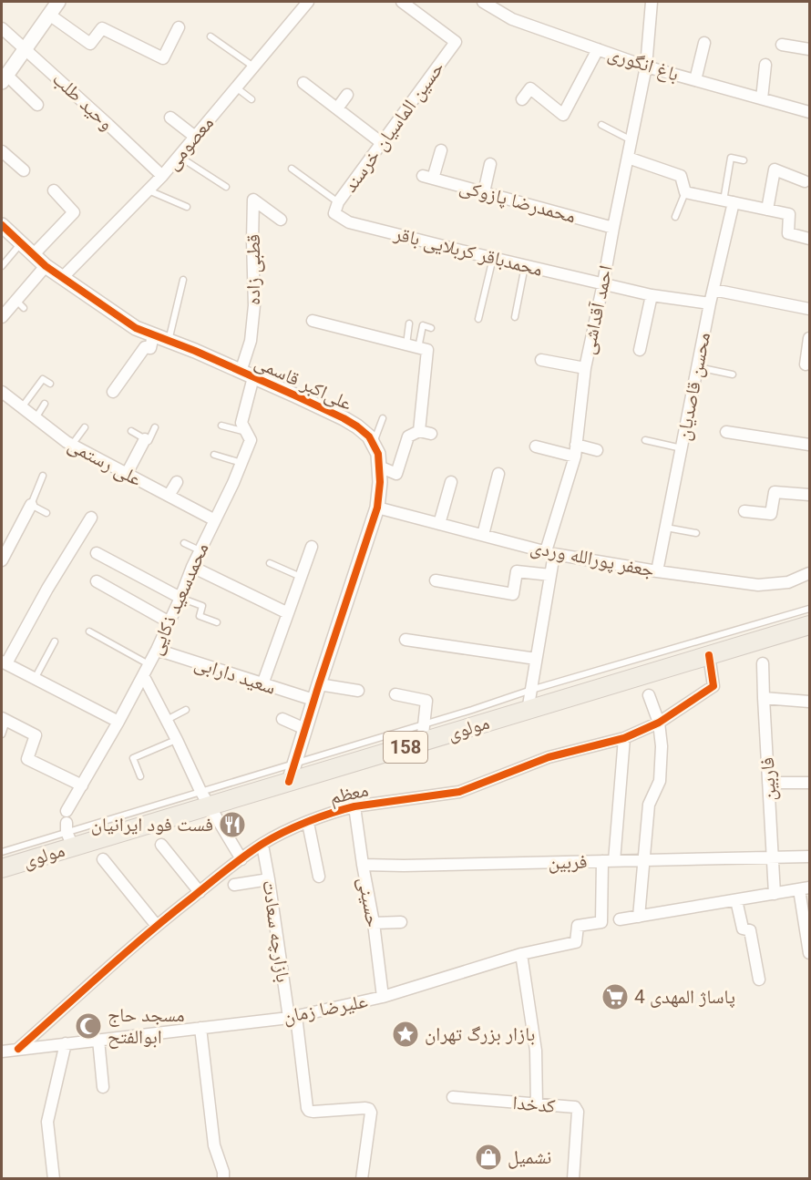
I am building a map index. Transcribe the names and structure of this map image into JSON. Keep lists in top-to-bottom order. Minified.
{"streets":{"main road":["مولوی","158"],"street":["باغ انگوری","وحید طلب","حسین الماسیان خرسند","معصومی","محمدرضا پازوکی","محمدباقر کربلایی باقر","قطبی زاده","احمد آقداشی","علی‌اکبر قاسمی","محسن قاصدیان","علی رستمی","جعفر پورالله وردی","محمدسعید ذکایی","سعید دارابی","فاربین","معظم","فربین","حسینی","بازارچه سعادت","علیرضا زمان","کدخدا"]},"crossings":[["باغ انگوری","احمد آقداشی"],["وحید طلب","معصومی"],["حسین الماسیان خرسند","محمدباقر کربلایی باقر"],["معصومی","علی‌اکبر قاسمی"],["محمدرضا پازوکی","احمد آقداشی"],["محمدباقر کربلایی باقر","احمد آقداشی"],["محمدباقر کربلایی باقر","محسن قاصدیان"],["قطبی زاده","علی‌اکبر قاسمی"],["احمد آقداشی","جعفر پورالله وردی"],["احمد آقداشی","مولوی"],["علی‌اکبر قاسمی","محمدسعید ذکایی"],["محسن قاصدیان","جعفر پورالله وردی"],["علی رستمی","محمدسعید ذکایی"],["محمدسعید ذکایی","سعید دارابی"],["محمدسعید ذکایی","مولوی"],["محمدسعید ذکایی","بازارچه سعادت"],["مولوی","معظم"],["مولوی","بازارچه سعادت"],["فاربین","فربین"],["معظم","حسینی"],["معظم","بازارچه سعادت"],["معظم","علیرضا زمان"],["فربین","حسینی"],["فربین","علیرضا زمان"],["حسینی","علیرضا زمان"],["بازارچه سعادت","علیرضا زمان"]],"places":{"restaurant":["فست فود ایرانیان"],"supermarket":["پاساژ المهدی 4"],"mosque":["مسجد حاج ابوالفتح"],"place":["بازار بزرگ تهران"],"shop":["نشمیل"]}}
